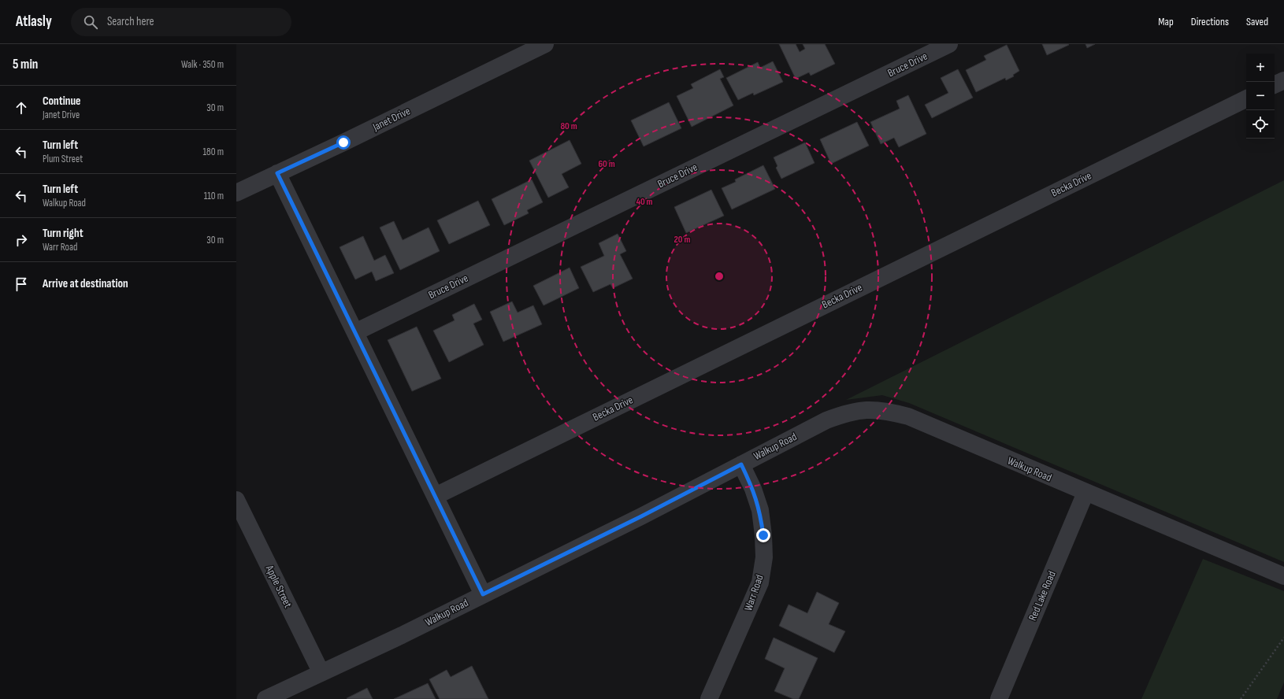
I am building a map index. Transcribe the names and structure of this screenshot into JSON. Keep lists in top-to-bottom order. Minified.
{"streets":{"street":["Bruce Drive","Janet Drive","Becka Drive","Walkup Road","Apple Street","Warr Road","Red Lake Road"]},"crossings":[["Walkup Road","Apple Street"],["Walkup Road","Warr Road"],["Walkup Road","Red Lake Road"]],"page":{"header":"Atlasly","search":"Search here","nav":["Map","Directions","Saved"],"heading":["5 min","Walk · 350 m"],"map_buttons":["+","−"],"list":[["Continue","Janet Drive","30 m"],["Turn left","Plum Street","180 m"],["Turn left","Walkup Road","110 m"],["Turn right","Warr Road","30 m"],"Arrive at destination"]},"rings":["80 m","60 m","40 m","20 m"]}
